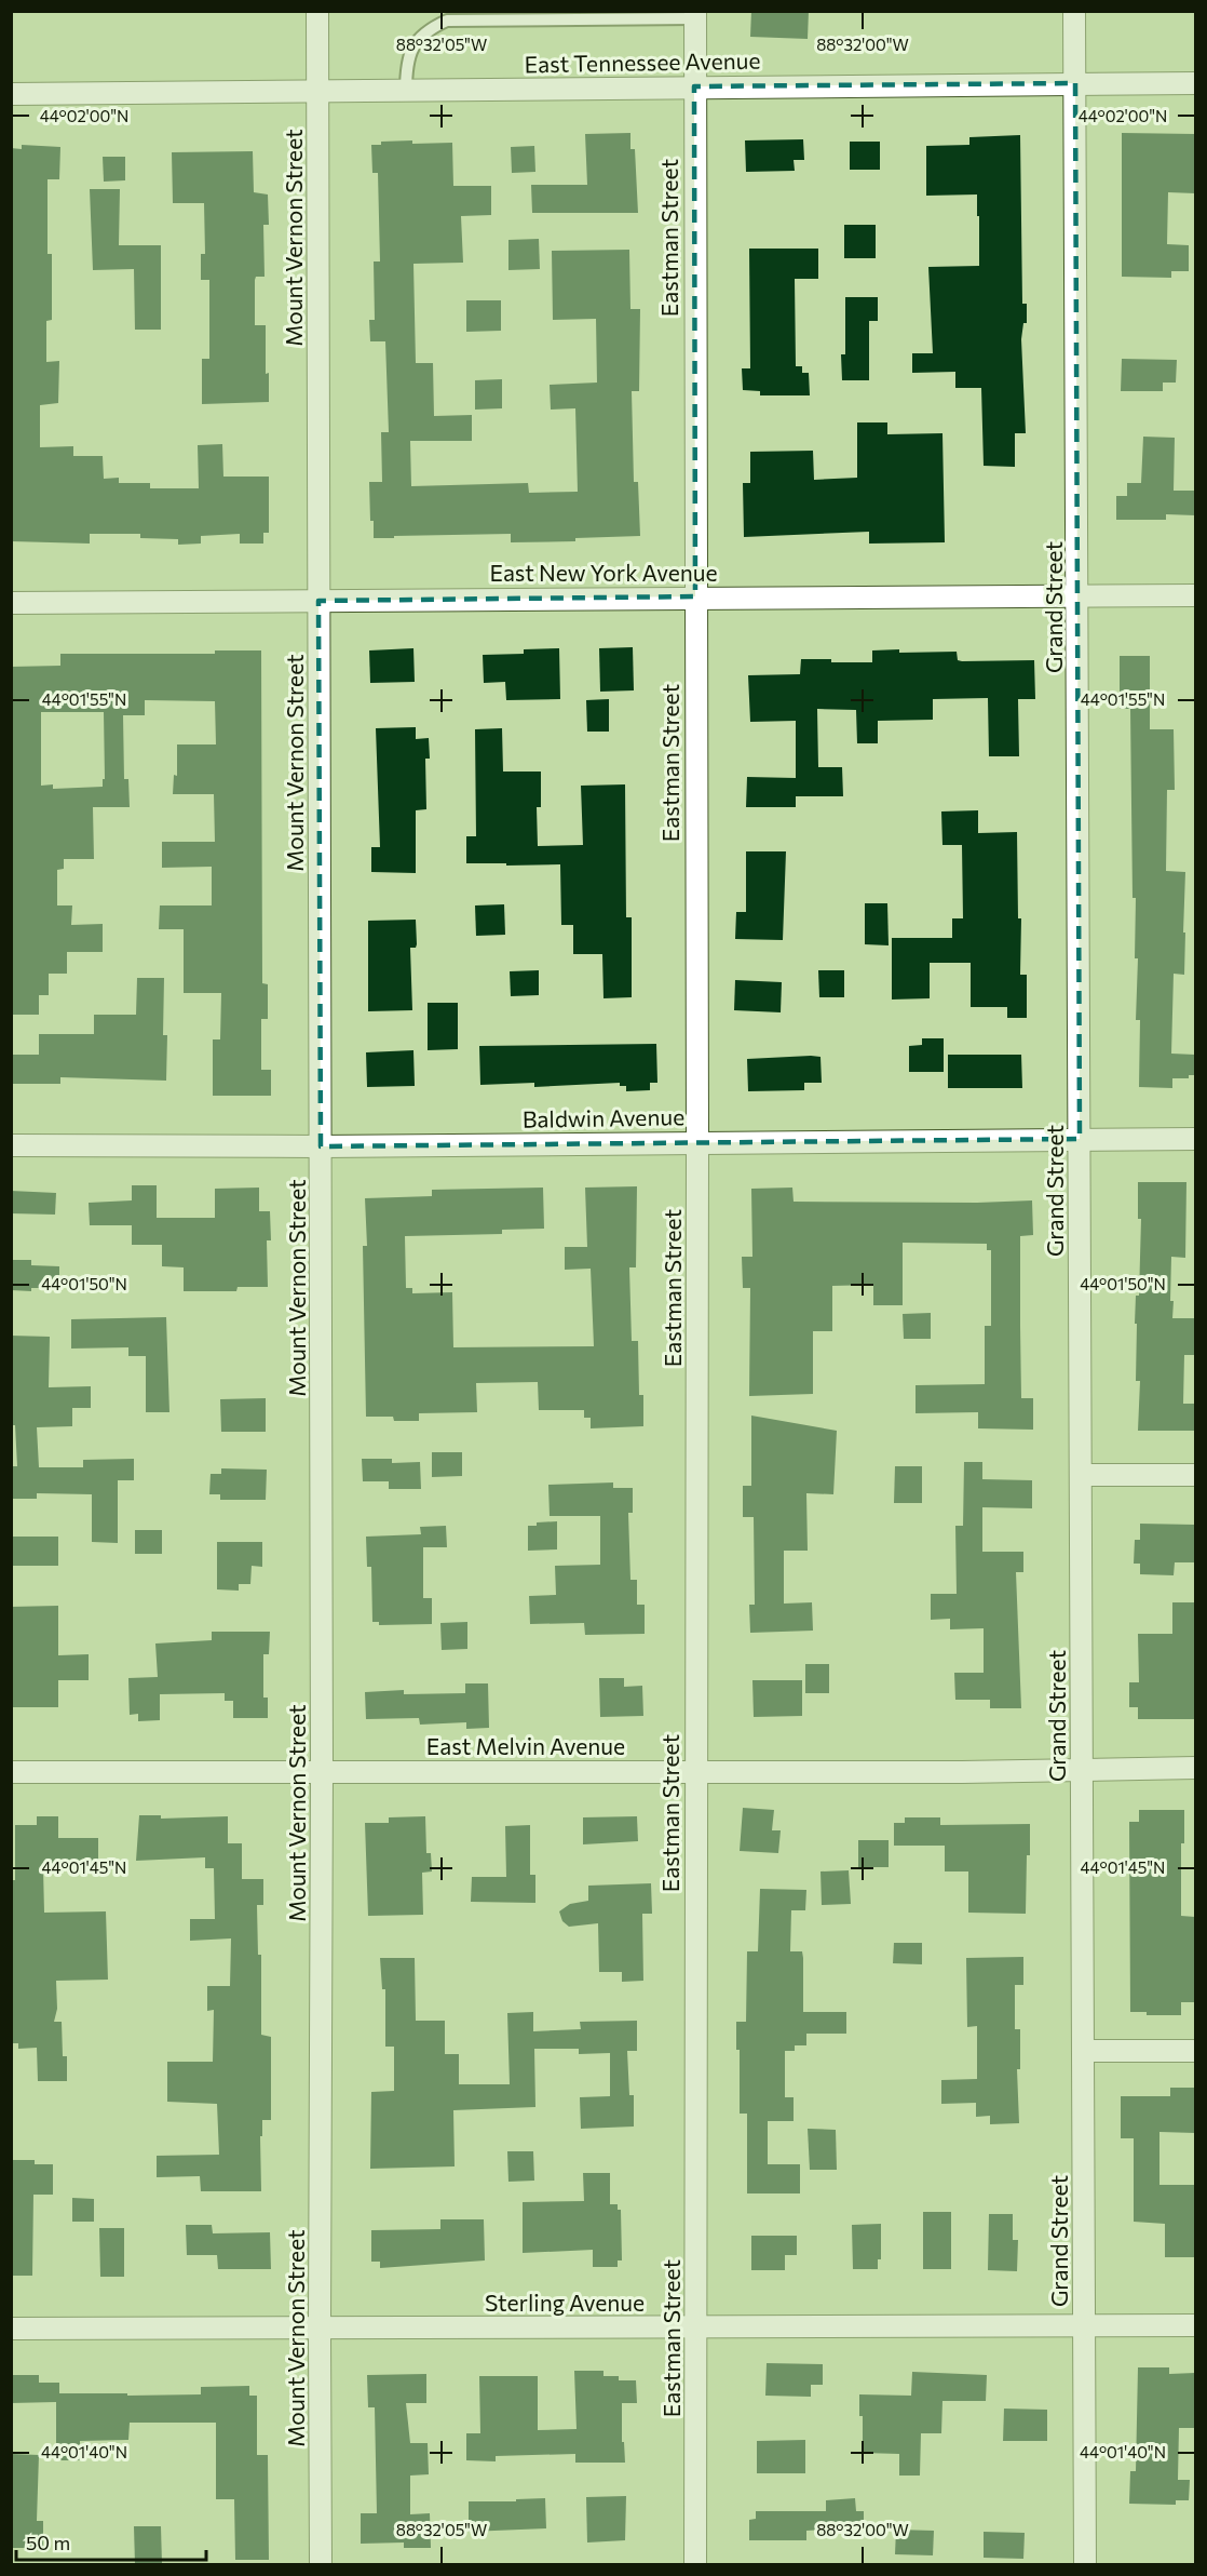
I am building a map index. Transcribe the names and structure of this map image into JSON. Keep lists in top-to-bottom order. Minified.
{"streets":{"street":["East Tennessee Avenue","Mount Vernon Street","Eastman Street","East New York Avenue","Grand Street","Baldwin Avenue","East Melvin Avenue","Sterling Avenue"]},"crossings":[["East Tennessee Avenue","Mount Vernon Street"],["East Tennessee Avenue","Eastman Street"],["East Tennessee Avenue","Grand Street"],["Mount Vernon Street","East New York Avenue"],["Mount Vernon Street","Baldwin Avenue"],["Mount Vernon Street","East Melvin Avenue"],["Mount Vernon Street","Sterling Avenue"],["Eastman Street","East New York Avenue"],["Eastman Street","Baldwin Avenue"],["Eastman Street","East Melvin Avenue"],["Eastman Street","Sterling Avenue"],["East New York Avenue","Grand Street"],["Grand Street","Baldwin Avenue"],["Grand Street","East Melvin Avenue"],["Grand Street","Sterling Avenue"]],"scale_bar":"50 m","coordinates":["88°32'05\"W","88°32'00\"W","44°02'00\"N","44°01'55\"N","44°01'50\"N","44°01'45\"N","44°01'40\"N"]}
